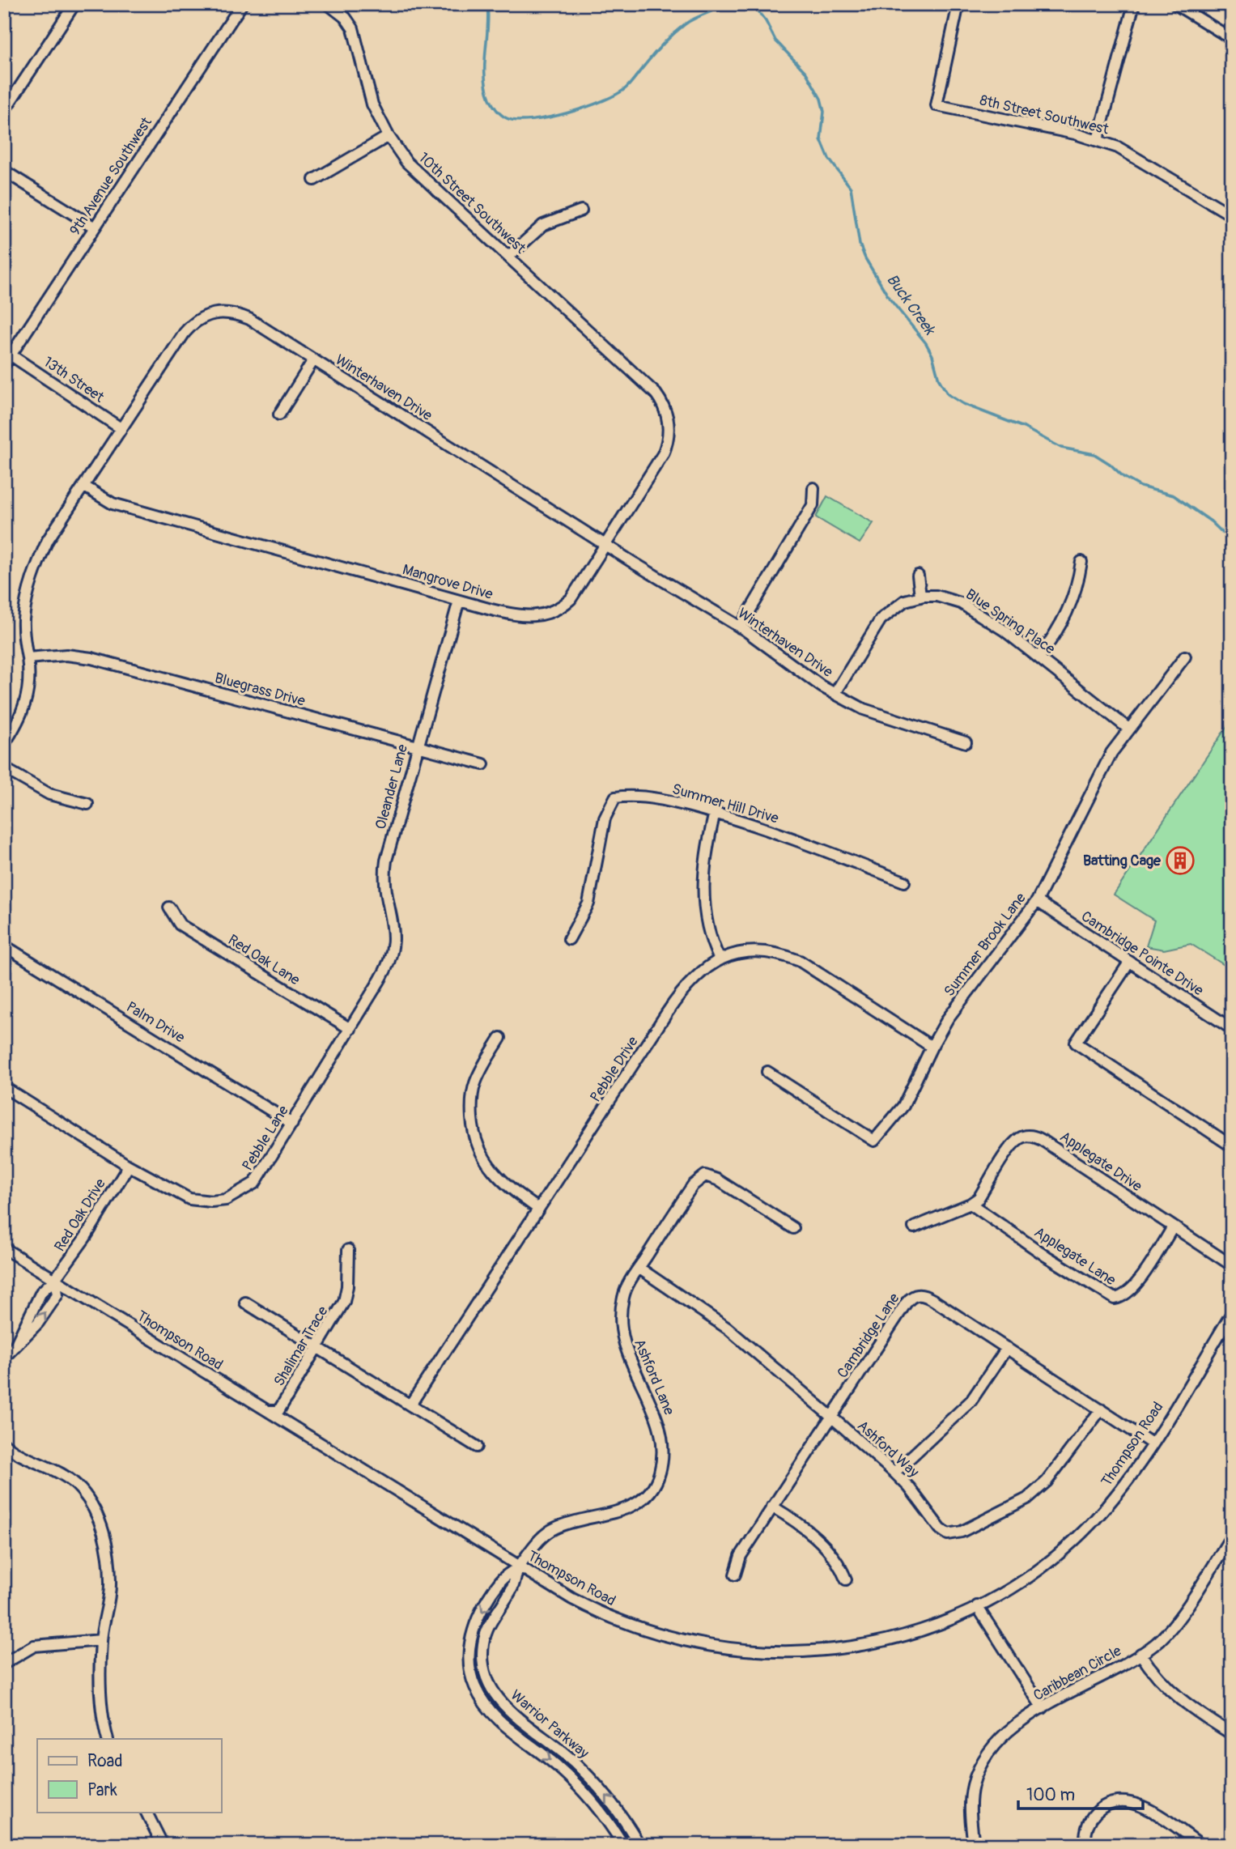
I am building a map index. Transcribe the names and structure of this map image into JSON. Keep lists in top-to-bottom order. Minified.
{"streets":{"street":["8th Street Southwest","9th Avenue Southwest","10th Street Southwest","13th Street","Winterhaven Drive","Mangrove Drive","Blue Spring Place","Bluegrass Drive","Oleander Lane","Summer Hill Drive","Summer Brook Lane","Cambridge Pointe Drive","Red Oak Lane","Palm Drive","Pebble Drive","Pebble Lane","Applegate Drive","Red Oak Drive","Applegate Lane","Cambridge Lane","Thompson Road","Shalimar Trace","Ashford Lane","Ashford Way","Caribbean Circle","Warrior Parkway"]},"crossings":[["9th Avenue Southwest","13th Street"],["10th Street Southwest","Mangrove Drive"],["13th Street","Winterhaven Drive"],["Winterhaven Drive","Mangrove Drive"],["Winterhaven Drive","Bluegrass Drive"],["Mangrove Drive","Oleander Lane"],["Blue Spring Place","Summer Brook Lane"],["Bluegrass Drive","Oleander Lane"],["Oleander Lane","Pebble Lane"],["Summer Brook Lane","Cambridge Pointe Drive"],["Summer Brook Lane","Pebble Drive"],["Red Oak Lane","Pebble Lane"],["Palm Drive","Pebble Lane"],["Pebble Lane","Red Oak Drive"],["Applegate Drive","Applegate Lane"],["Red Oak Drive","Thompson Road"],["Cambridge Lane","Thompson Road"],["Cambridge Lane","Ashford Way"],["Thompson Road","Shalimar Trace"],["Thompson Road","Ashford Lane"],["Thompson Road","Warrior Parkway"],["Ashford Lane","Ashford Way"],["Ashford Lane","Warrior Parkway"]],"water":["Buck Creek"],"places":{"building":["Batting Cage"]},"legend":["Road","Park"],"scale_bar":"100 m"}
